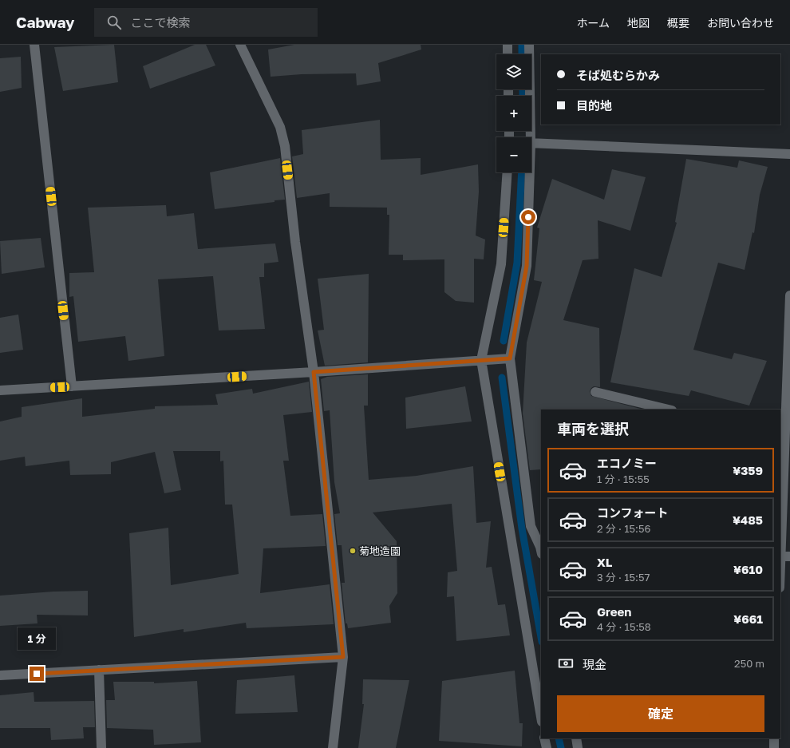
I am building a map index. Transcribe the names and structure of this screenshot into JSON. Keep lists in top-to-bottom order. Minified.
{"places":["菊地造園"],"page":{"header":"Cabway","search":"ここで検索","nav":["ホーム","地図","概要","お問い合わせ"],"map_buttons":["+","−"],"banner":["そば処むらかみ","目的地"],"heading":"車両を選択","list":[{"name":"エコノミー","note":"1 分 · 15:55","value":"¥359"},{"name":"コンフォート","note":"2 分 · 15:56","value":"¥485"},{"name":"XL","note":"3 分 · 15:57","value":"¥610"},{"name":"Green","note":"4 分 · 15:58","value":"¥661"}],"bubble":"1 分","pay":["現金","250 m"],"buttons":"確定"}}
